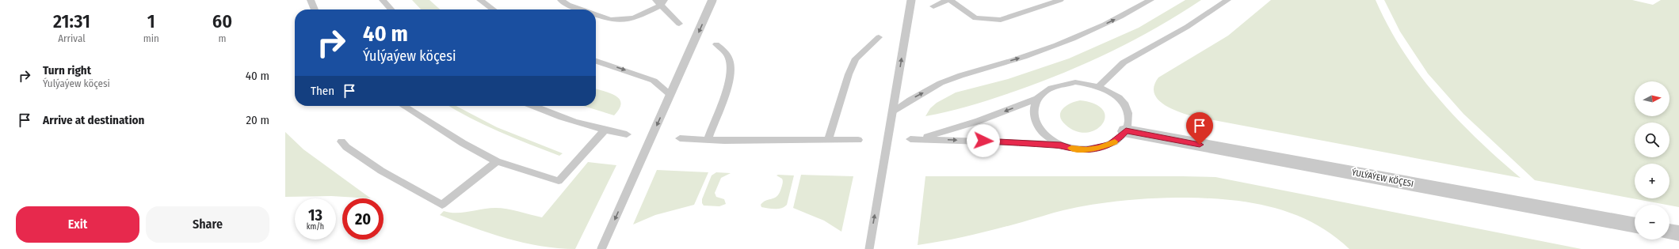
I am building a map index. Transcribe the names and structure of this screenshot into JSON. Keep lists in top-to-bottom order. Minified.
{"streets":{"street":["ÝULÝAÝEW KÖÇESI"]},"north":"right","page":{"eta":["21:31","Arrival","1","min","60","m"],"turn":["40 m","Ýulýaýew köçesi"],"list":[{"name":"Turn right","note":"Ýulýaýew köçesi","value":"40 m"},{"name":"Arrive at destination","value":"20 m"}],"then":"Then","map_buttons":["+","−"],"speed":"13 km/h","limit":"20","buttons":["Exit","Share"]}}
